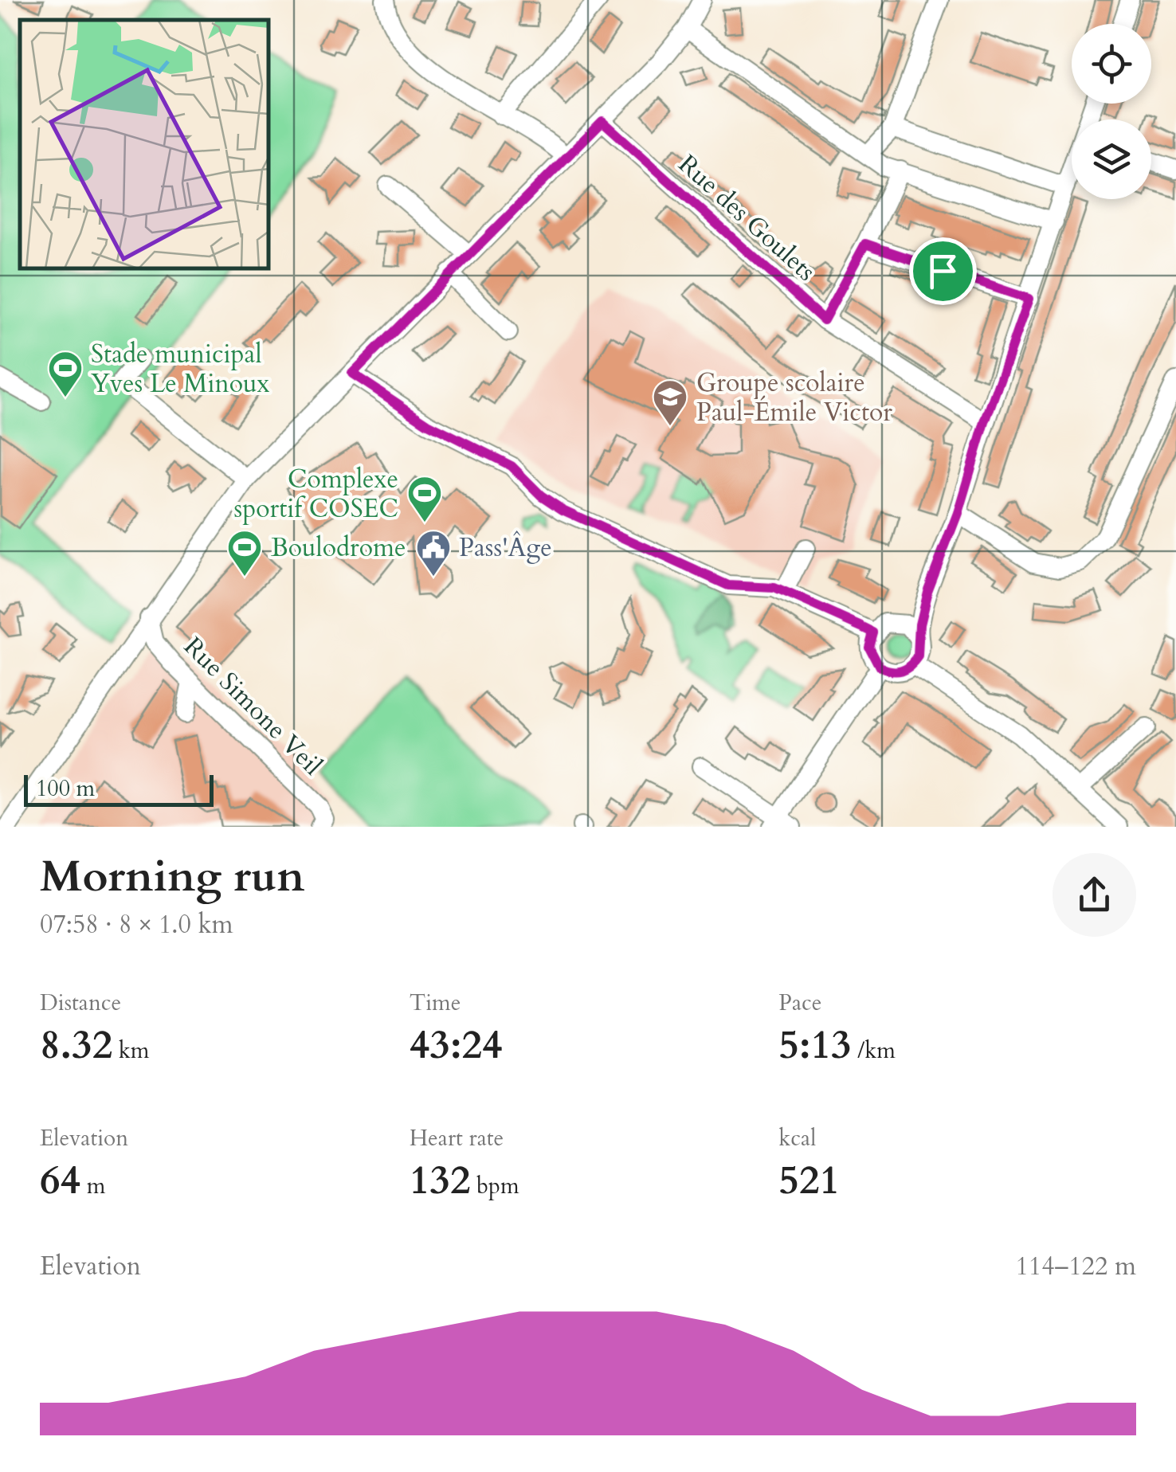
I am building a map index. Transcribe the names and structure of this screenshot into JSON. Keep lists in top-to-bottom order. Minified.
{"streets":{"street":["Rue des Goulets","Rue Simone Veil"]},"places":{"sports":["Stade municipal Yves Le Minoux","Complexe sportif COSEC","Boulodrome"],"school or university":["Groupe scolaire Paul-Émile Victor"],"public building":["Pass'Âge"]},"scale_bar":"100 m","page":{"scale":"100 m","heading":["Morning run","07:58 · 8 × 1.0 km"],"stats":[["Distance","8.32 km"],["Time","43:24"],["Pace","5:13 /km"],["Elevation","64 m"],["Heart rate","132 bpm"],["kcal","521"]],"chart":["Elevation","114–122 m"]}}
